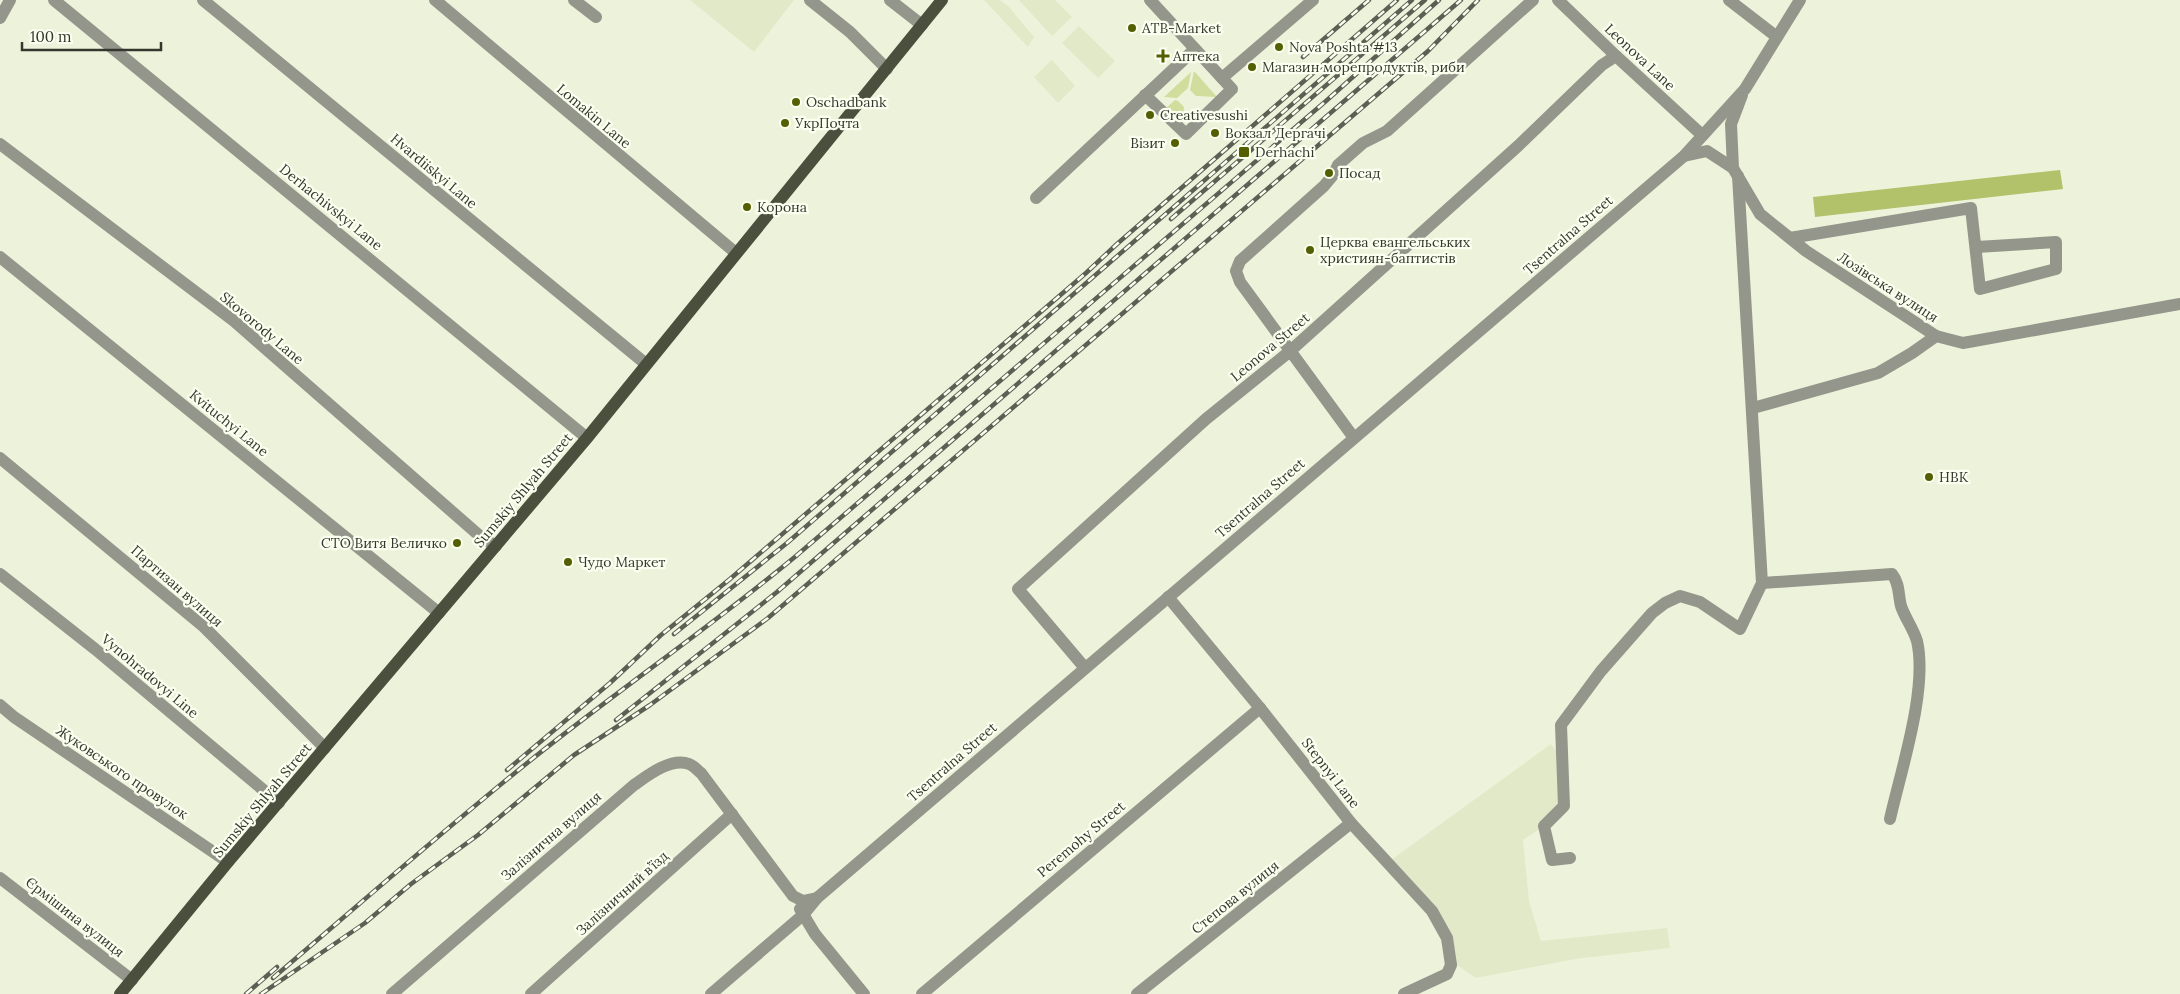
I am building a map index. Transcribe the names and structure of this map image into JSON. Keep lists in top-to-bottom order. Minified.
{"streets":{"main road":["Sumskiy Shlyah Street"],"street":["Leonova Lane","Lomakin Lane","Hvardiiskyi Lane","Derhachivskyi Lane","Tsentralna Street","Лозівська вулиця","Skovorody Lane","Leonova Street","Kvituchyi Lane","Партизан вулиця","Vynohradovyi Line","Жуковського провулок","Stepnyi Lane","Залізнична вулиця","Peremohy Street","Залізничний в’їзд","Степова вулиця","Єрмішина вулиця"]},"crossings":[["Leonova Lane","Tsentralna Street"],["Leonova Lane","Leonova Street"],["Lomakin Lane","Sumskiy Shlyah Street"],["Hvardiiskyi Lane","Sumskiy Shlyah Street"],["Derhachivskyi Lane","Sumskiy Shlyah Street"],["Tsentralna Street","Лозівська вулиця"],["Tsentralna Street","Leonova Street"],["Tsentralna Street","Stepnyi Lane"],["Skovorody Lane","Sumskiy Shlyah Street"],["Kvituchyi Lane","Sumskiy Shlyah Street"],["Sumskiy Shlyah Street","Партизан вулиця"],["Sumskiy Shlyah Street","Vynohradovyi Line"],["Sumskiy Shlyah Street","Жуковського провулок"],["Sumskiy Shlyah Street","Єрмішина вулиця"],["Stepnyi Lane","Peremohy Street"],["Stepnyi Lane","Степова вулиця"],["Залізнична вулиця","Залізничний в’їзд"]],"places":{"other":["ATB-Market","Nova Poshta #13","Магазин морепродуктів, риби","Oschadbank","Creativesushi","УкрПочта","Вокзал Дергачі","Візит","Посад","Корона","Церква євангельських християн-баптистів","НВК","СТО Витя Величко","Чудо Маркет"],"health":["Аптека"],"transit":["Derhachi"]},"scale_bar":"100 m"}
